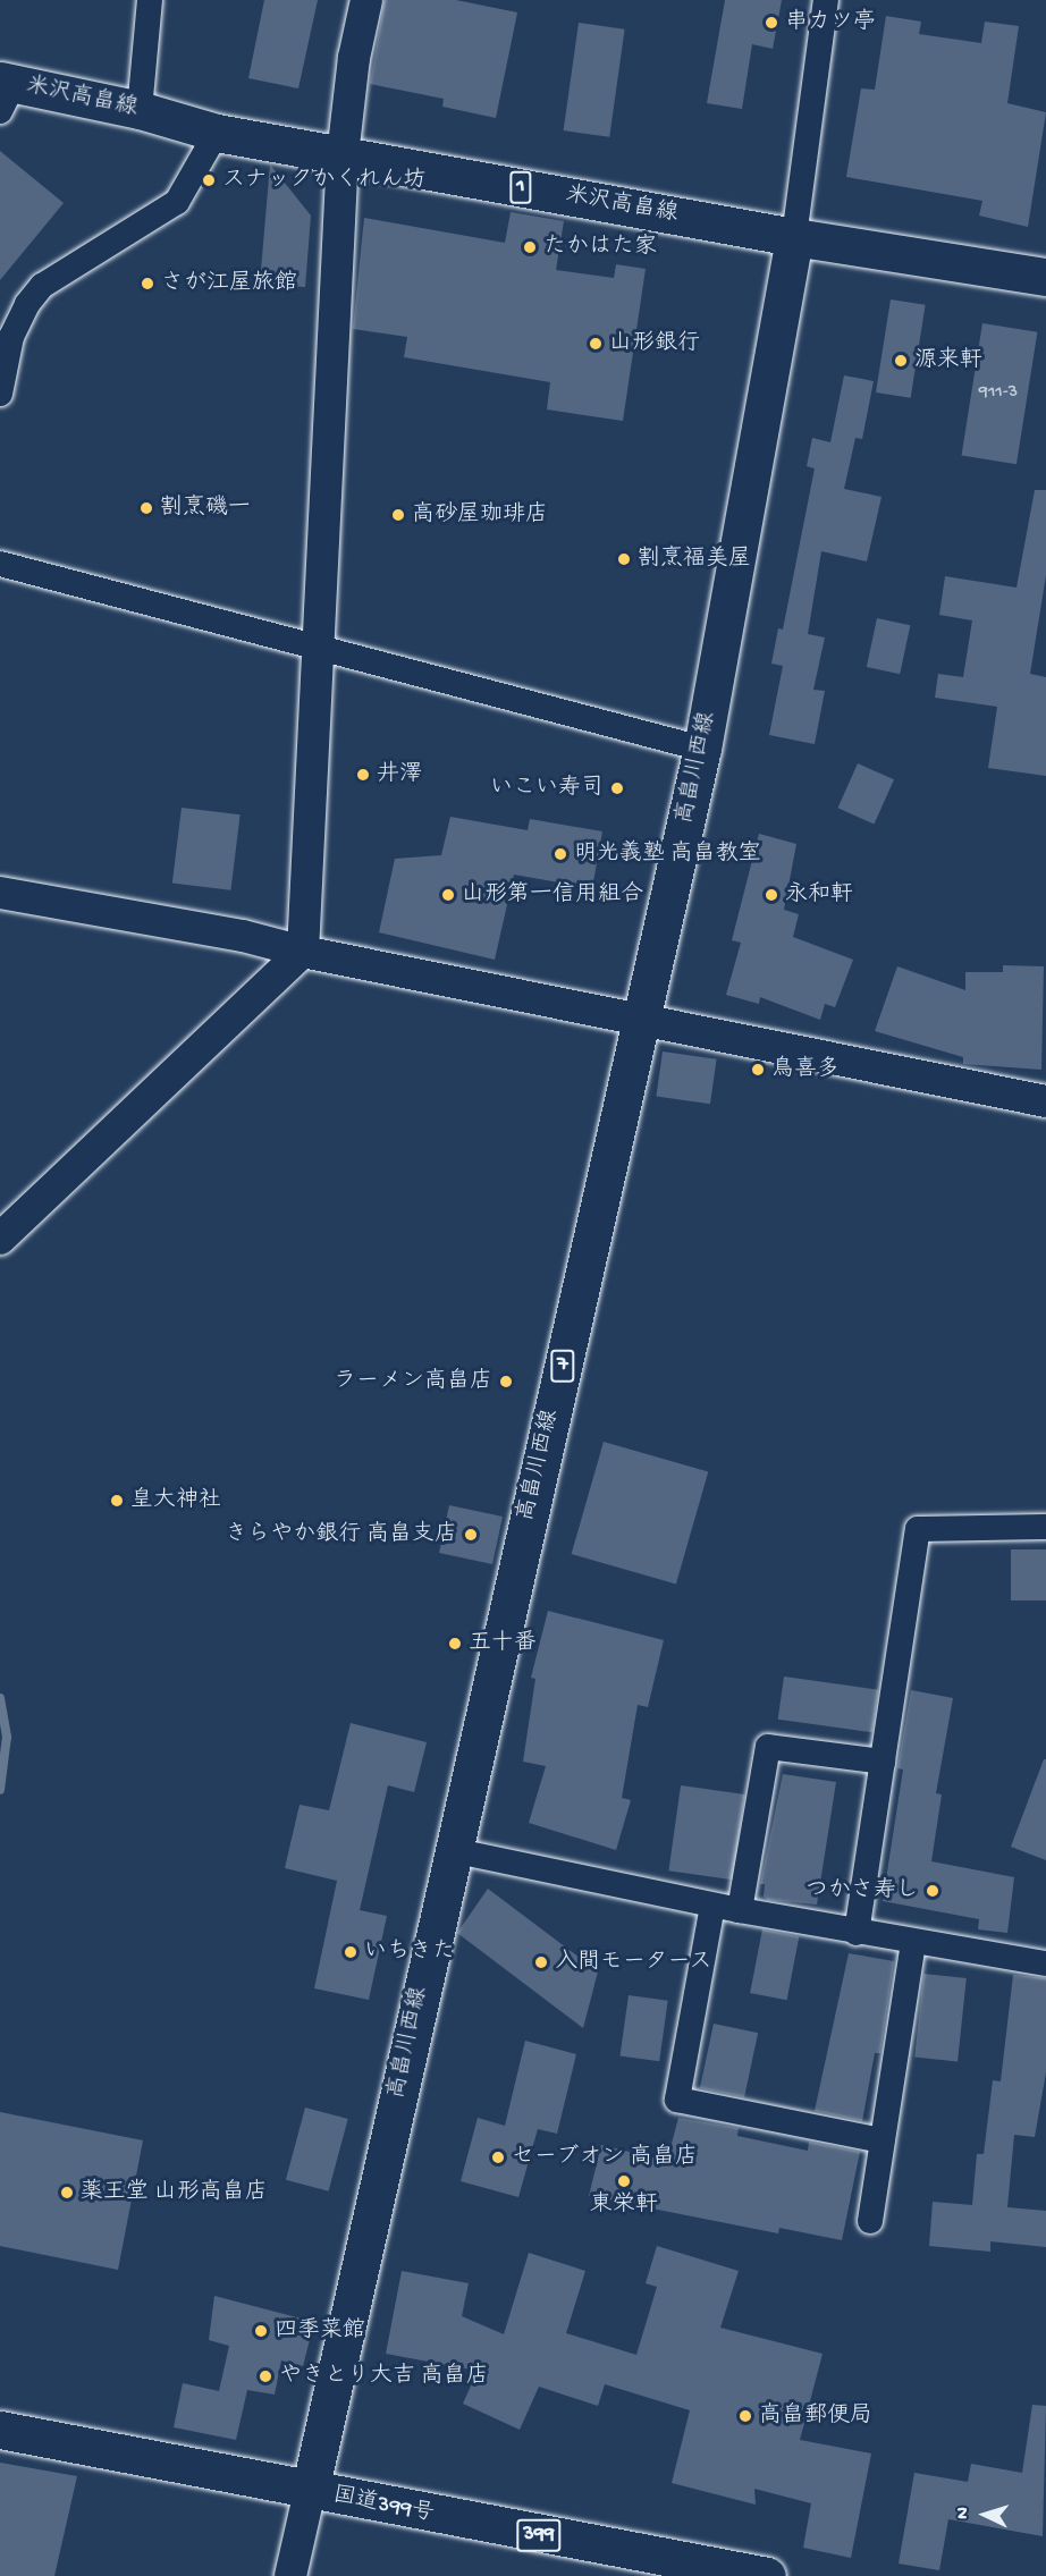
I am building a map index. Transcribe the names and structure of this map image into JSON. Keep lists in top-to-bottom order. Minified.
{"streets":{"main road":["米沢高畠線","1","高畠川西線","7","国道399号","399"]},"crossings":[["米沢高畠線","高畠川西線"],["高畠川西線","国道399号"]],"places":["串カツ亭","スナックかくれん坊","たかはた家","さが江屋旅館","山形銀行","源来軒","割烹磯一","高砂屋珈琲店","割烹福美屋","井澤","いこい寿司","明光義塾 高畠教室","山形第一信用組合","永和軒","鳥喜多","ラーメン高畠店","皇大神社","きらやか銀行 高畠支店","五十番","つかさ寿し","いちきた","入間モータース","セーブオン 高畠店","東栄軒","薬王堂 山形高畠店","四季菜館","やきとり大吉 高畠店","高畠郵便局"],"house_numbers":["911-3"],"north":"left"}
